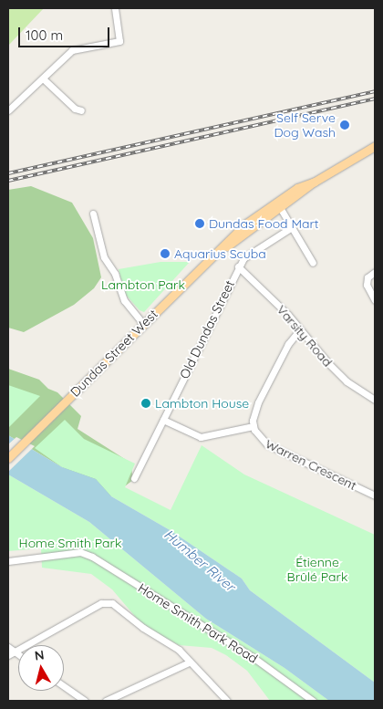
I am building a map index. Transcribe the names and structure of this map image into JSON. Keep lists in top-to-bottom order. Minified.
{"streets":{"main road":["Dundas Street West"],"street":["Old Dundas Street","Varsity Road","Warren Crescent","Home Smith Park Road"]},"crossings":[["Old Dundas Street","Varsity Road"]],"water":["Humber River"],"parks":["Lambton Park","Home Smith Park","Étienne Brûlé Park"],"places":["Self Serve Dog Wash","Dundas Food Mart","Aquarius Scuba","Lambton House"],"scale_bar":"100 m","north":"top"}
